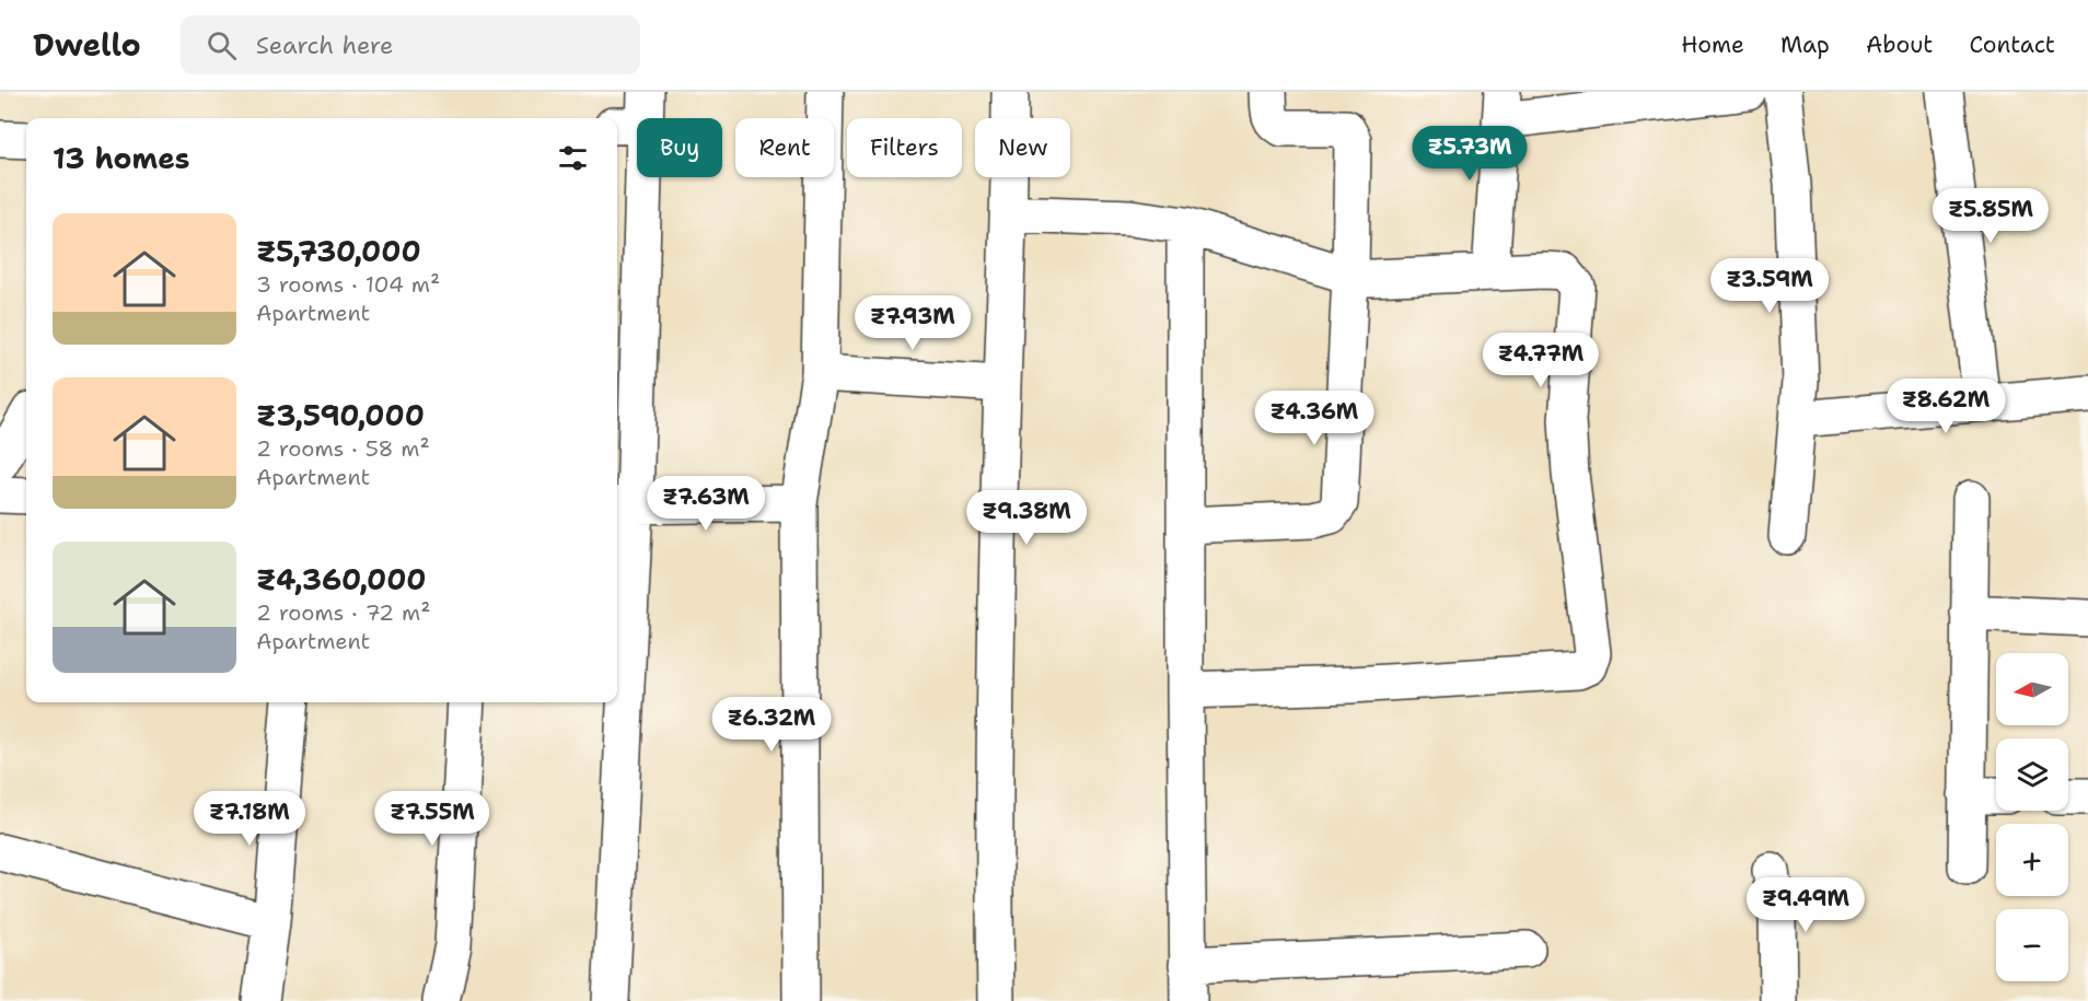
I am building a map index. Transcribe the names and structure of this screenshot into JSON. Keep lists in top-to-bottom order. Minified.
{"north":"left","page":{"header":"Dwello","search":"Search here","nav":["Home","Map","About","Contact"],"chip":["Buy","Rent","Filters","New"],"heading":"13 homes","price":["₹5.73M","₹5.85M","₹3.59M","₹7.93M","₹4.77M","₹8.62M","₹4.36M","₹7.63M","₹9.38M","₹6.32M","₹7.18M","₹7.55M","₹9.49M"],"list":[{"name":"₹5,730,000","note":"3 rooms · 104 m² · Apartment"},{"name":"₹3,590,000","note":"2 rooms · 58 m² · Apartment"},{"name":"₹4,360,000","note":"2 rooms · 72 m² · Apartment"}],"map_buttons":["+","−"]}}
